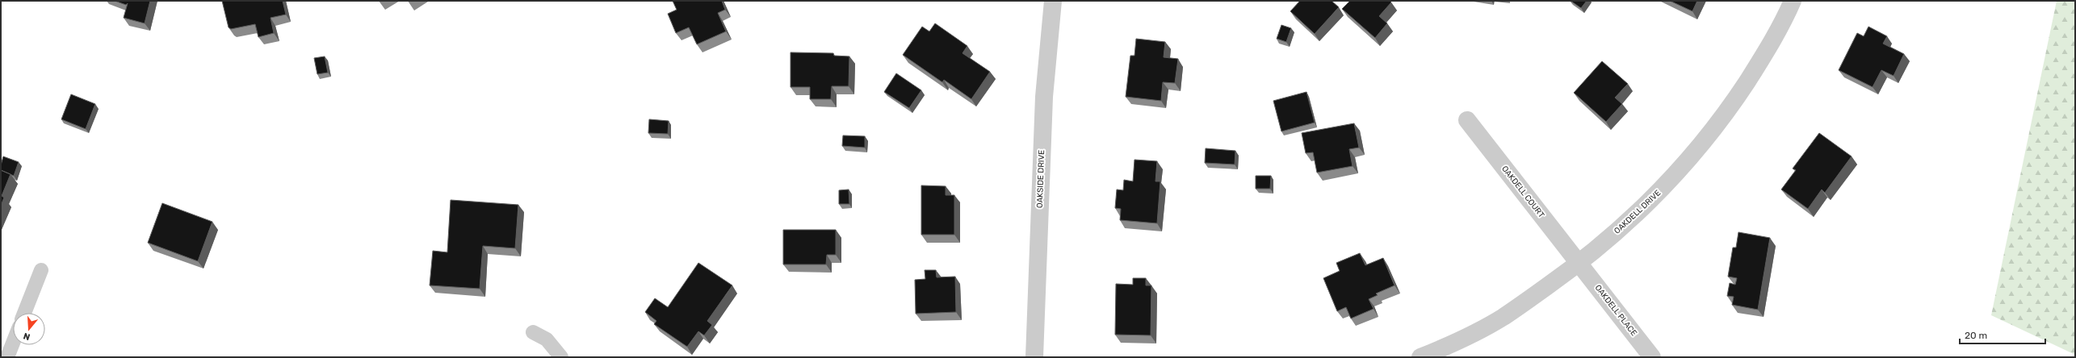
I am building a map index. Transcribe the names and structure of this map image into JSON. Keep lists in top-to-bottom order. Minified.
{"streets":{"street":["OAKSIDE DRIVE","OAKDELL COURT","OAKDELL DRIVE","OAKDELL PLACE"]},"crossings":[["OAKDELL COURT","OAKDELL DRIVE"],["OAKDELL COURT","OAKDELL PLACE"],["OAKDELL DRIVE","OAKDELL PLACE"]],"scale_bar":"20 m","north":"bottom"}
